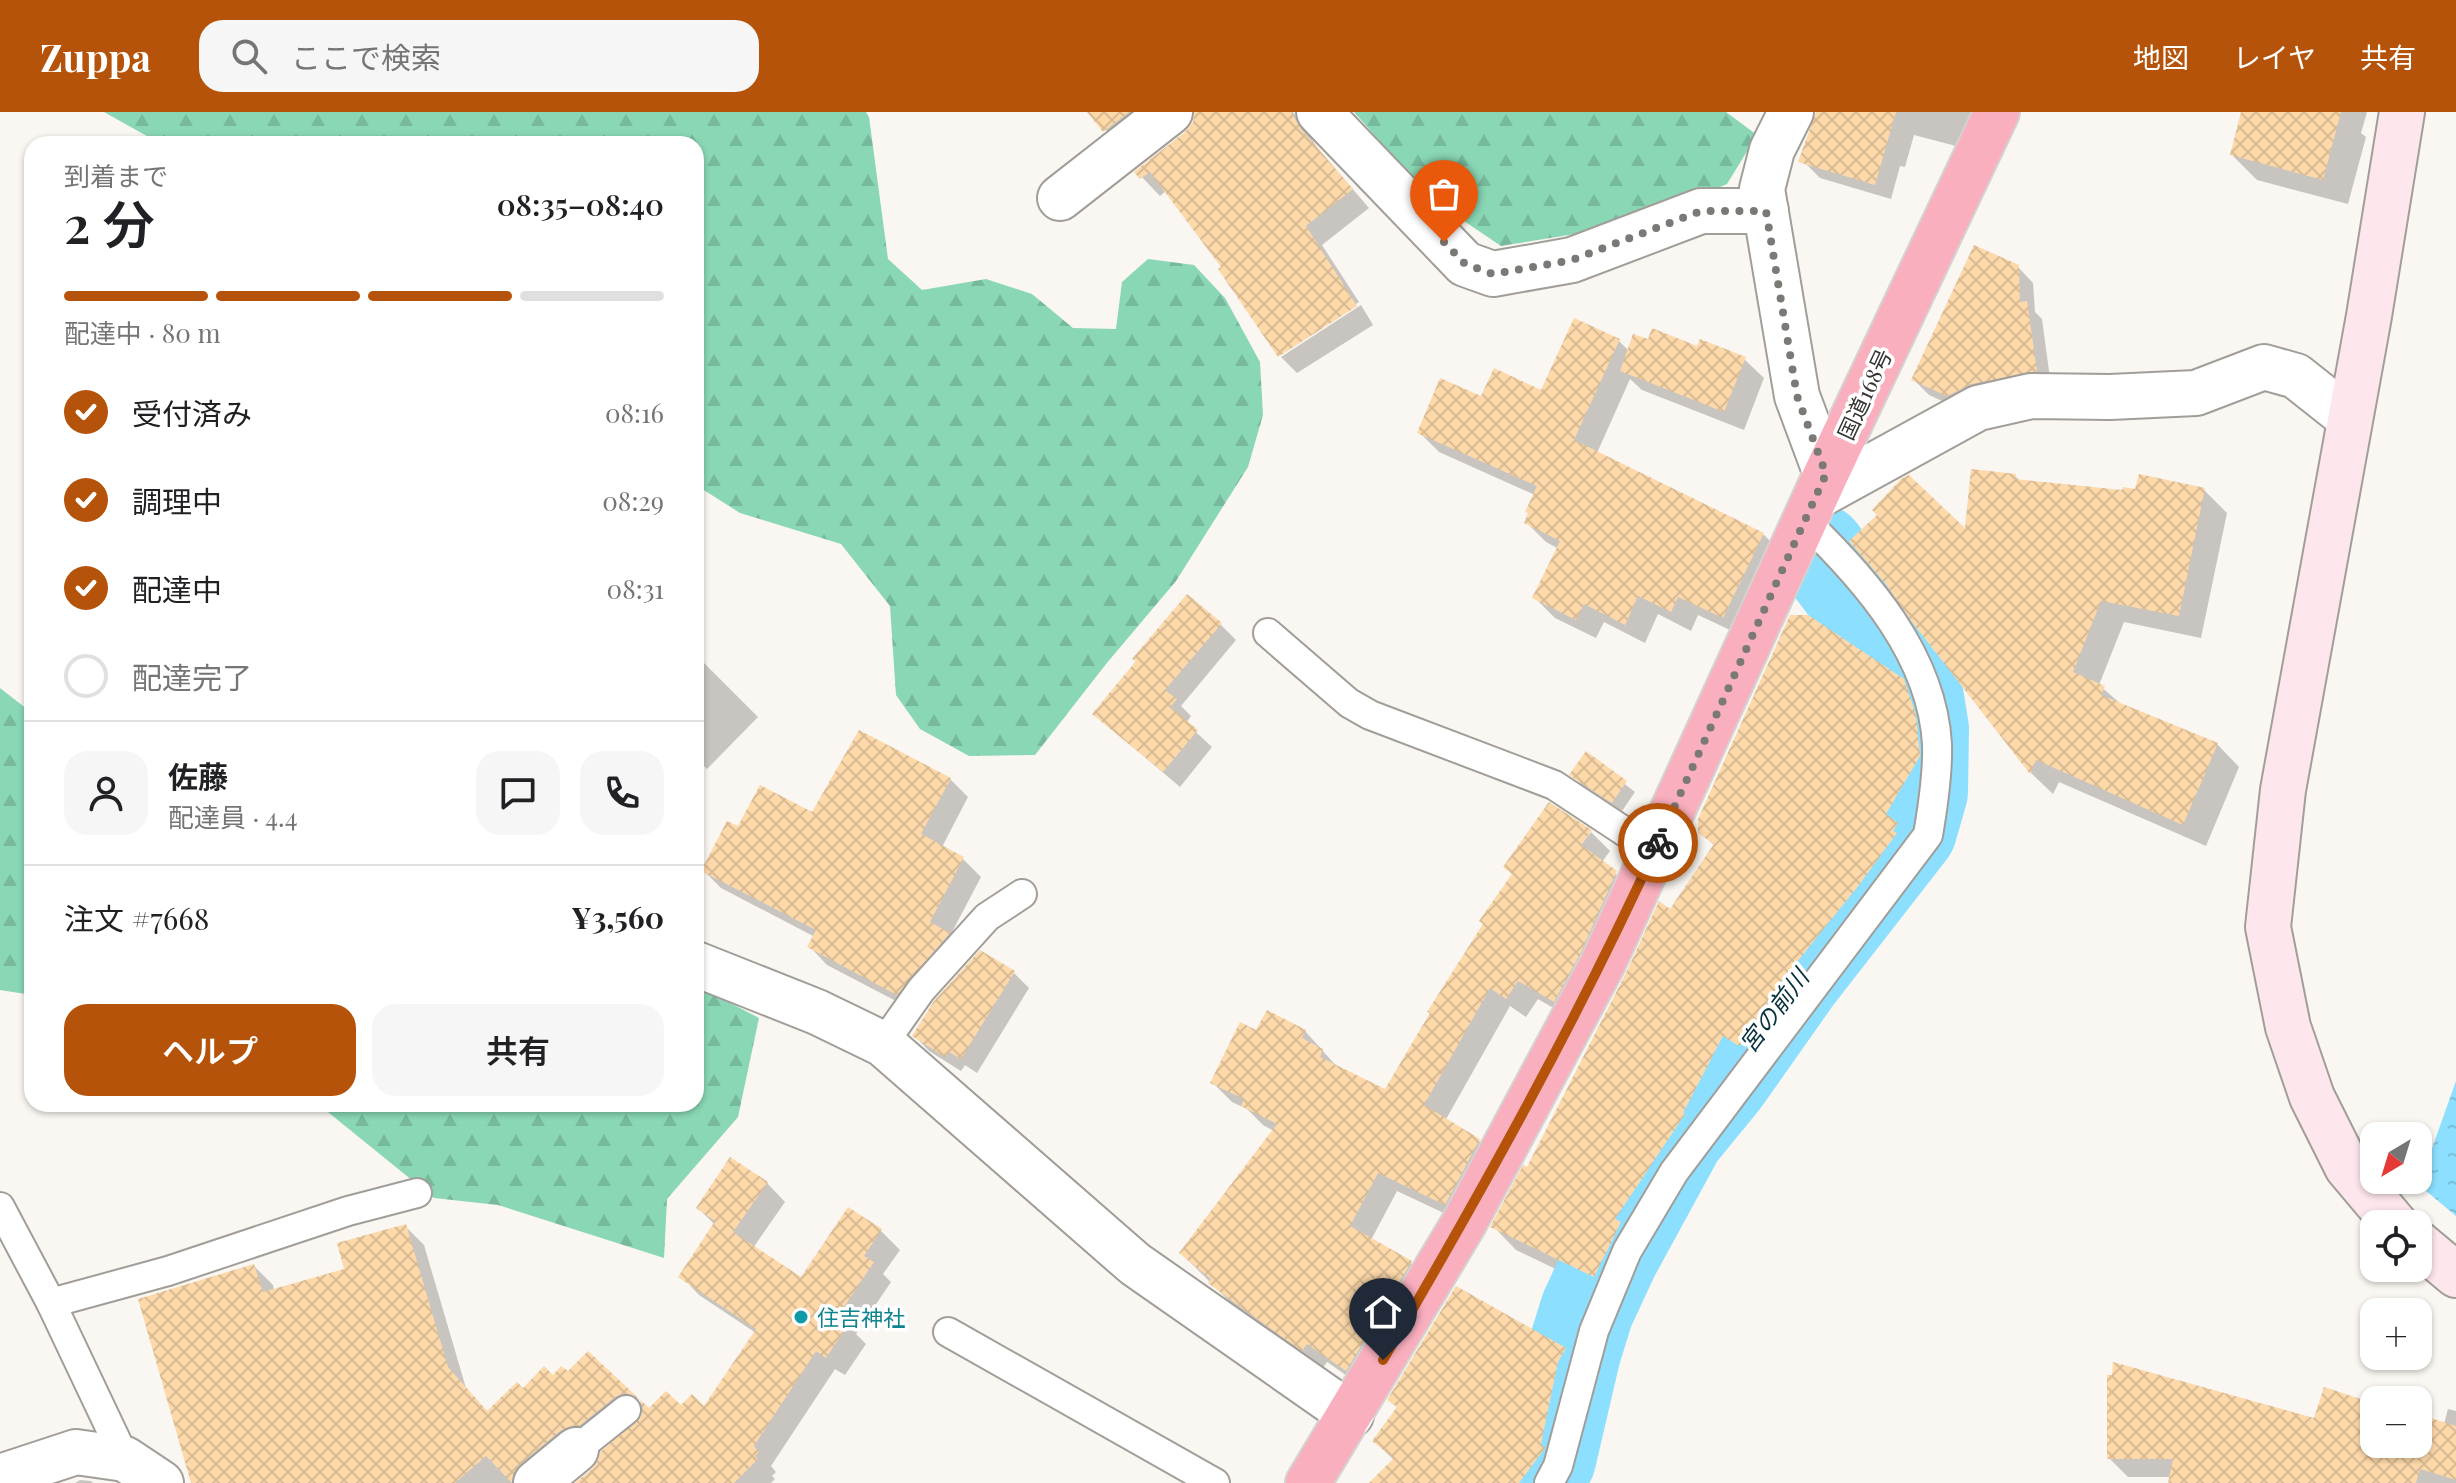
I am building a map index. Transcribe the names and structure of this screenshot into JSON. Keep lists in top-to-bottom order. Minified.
{"streets":{"highway":["国道168号"]},"water":["宮の前川"],"places":["住吉神社"],"north":"bottom left","page":{"header":"Zuppa","search":"ここで検索","nav":["地図","レイヤ","共有"],"heading":["2 分","到着まで","08:35–08:40"],"panel":["佐藤","配達員 · 4.4","注文 #7668","¥3,560"],"bar":"配達中 · 80 m","list":[["受付済み","08:16"],["調理中","08:29"],["配達中","08:31"],"配達完了"],"buttons":["ヘルプ","共有"],"map_buttons":["+","−"]}}
